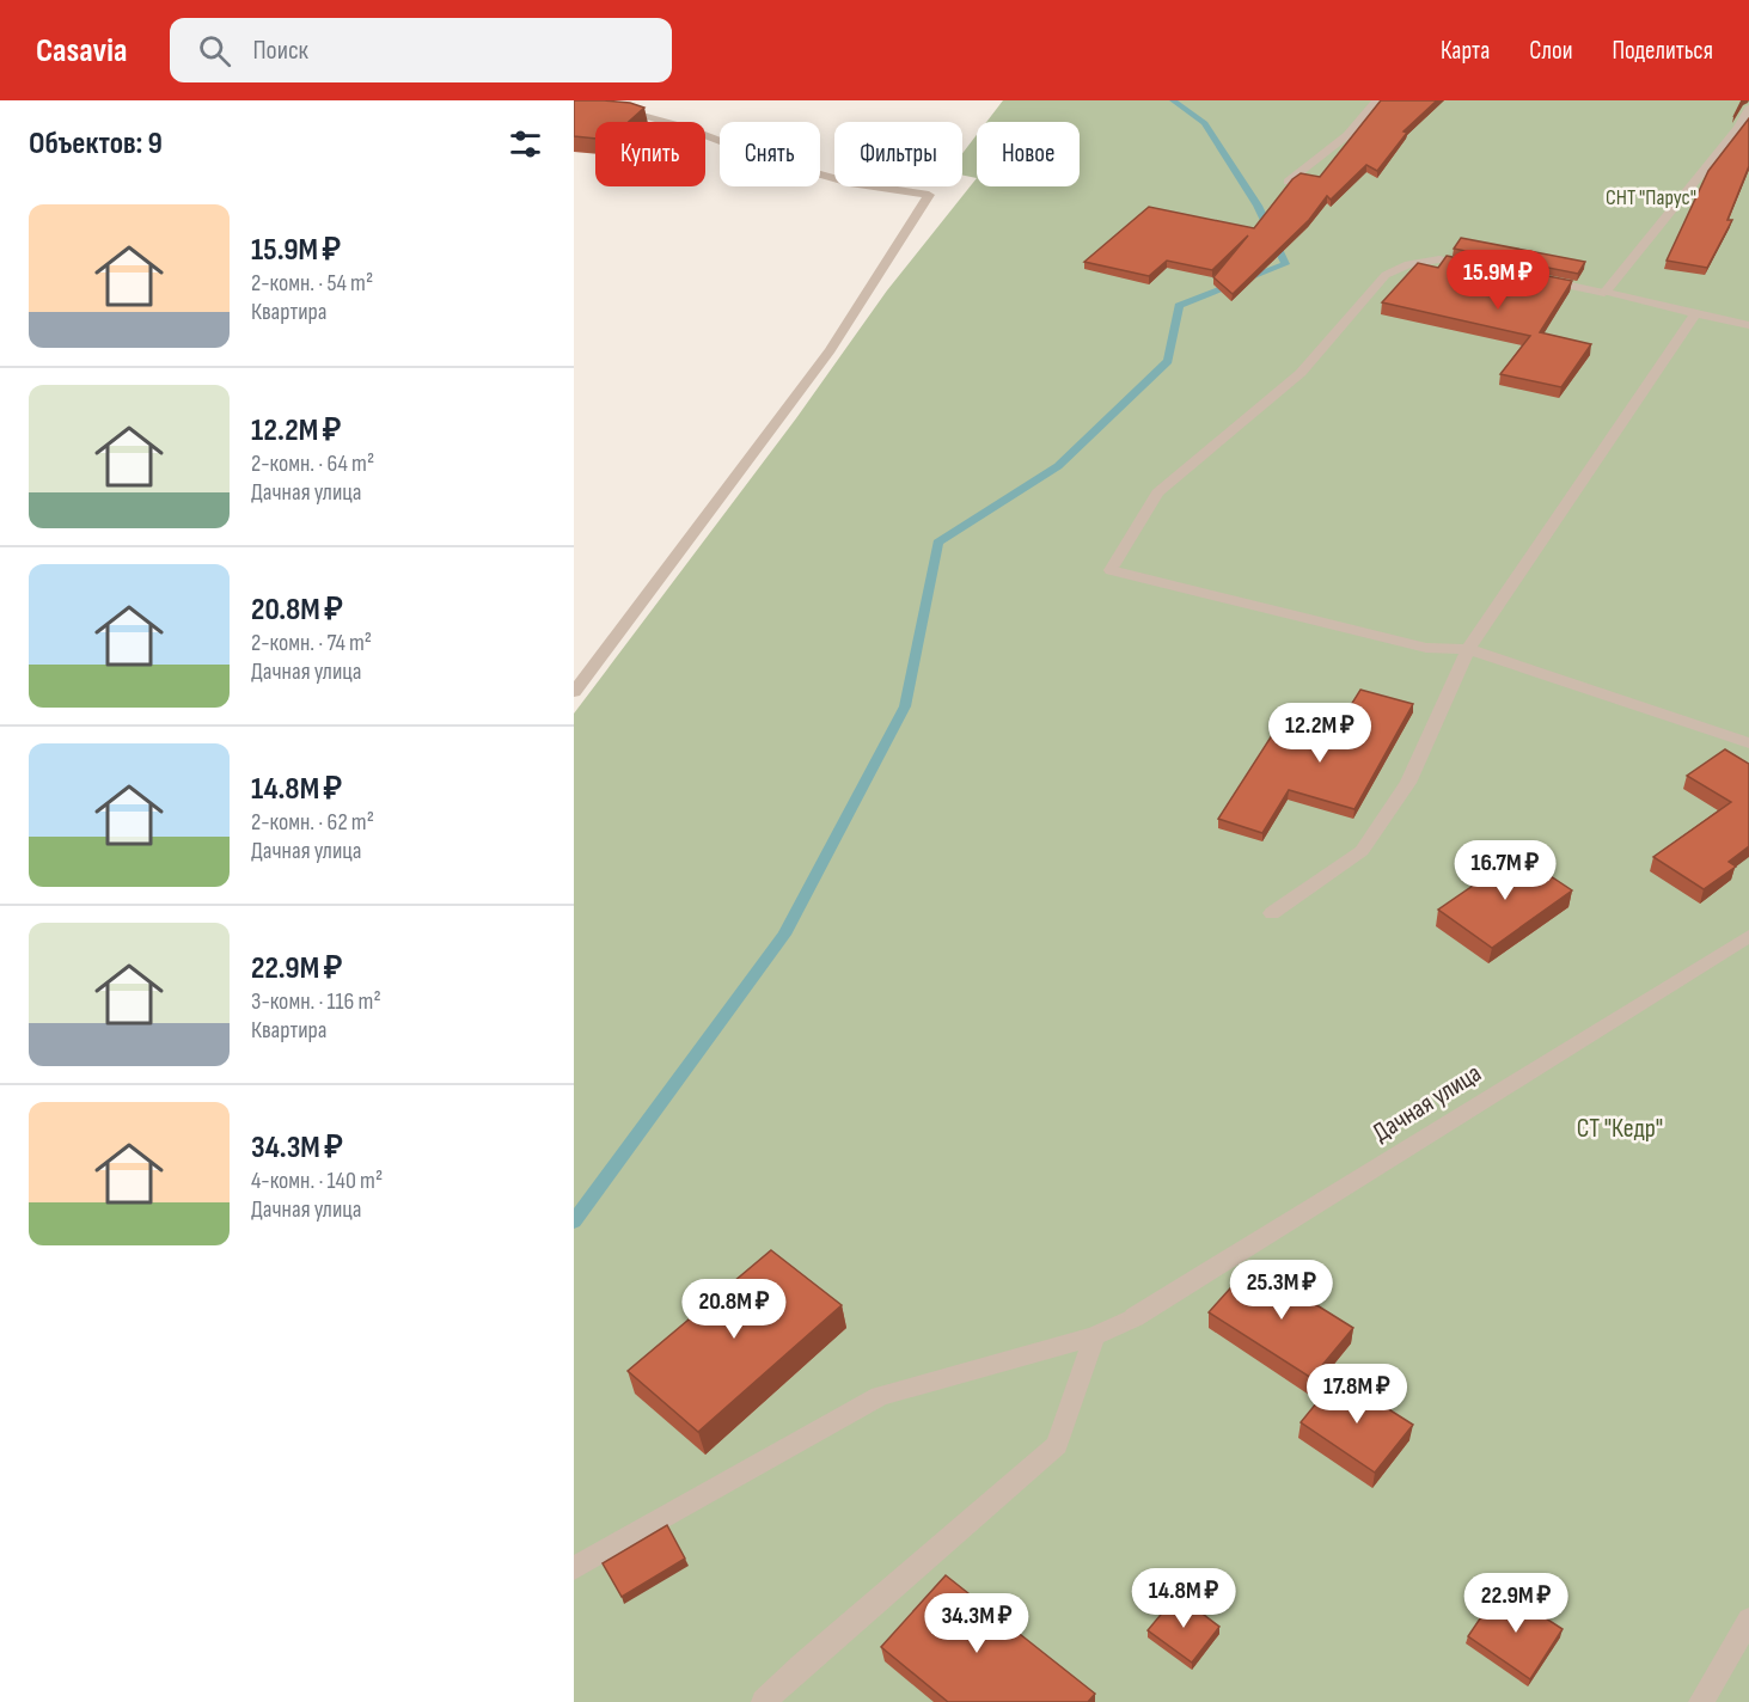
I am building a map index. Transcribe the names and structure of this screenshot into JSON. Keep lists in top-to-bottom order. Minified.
{"streets":{"street":["Дачная улица"]},"parks":["СНТ \"Парус\"","СТ \"Кедр\""],"page":{"header":"Casavia","search":"Поиск","nav":["Карта","Слои","Поделиться"],"heading":"Объектов: 9","chip":["Купить","Снять","Фильтры","Новое"],"list":[{"name":"15.9M ₽","note":"2-комн. · 54 m² · Квартира"},{"name":"12.2M ₽","note":"2-комн. · 64 m² · Дачная улица"},{"name":"20.8M ₽","note":"2-комн. · 74 m² · Дачная улица"},{"name":"14.8M ₽","note":"2-комн. · 62 m² · Дачная улица"},{"name":"22.9M ₽","note":"3-комн. · 116 m² · Квартира"},{"name":"34.3M ₽","note":"4-комн. · 140 m² · Дачная улица"}],"price":["15.9M ₽","12.2M ₽","16.7M ₽","25.3M ₽","20.8M ₽","17.8M ₽","14.8M ₽","22.9M ₽","34.3M ₽"]}}
